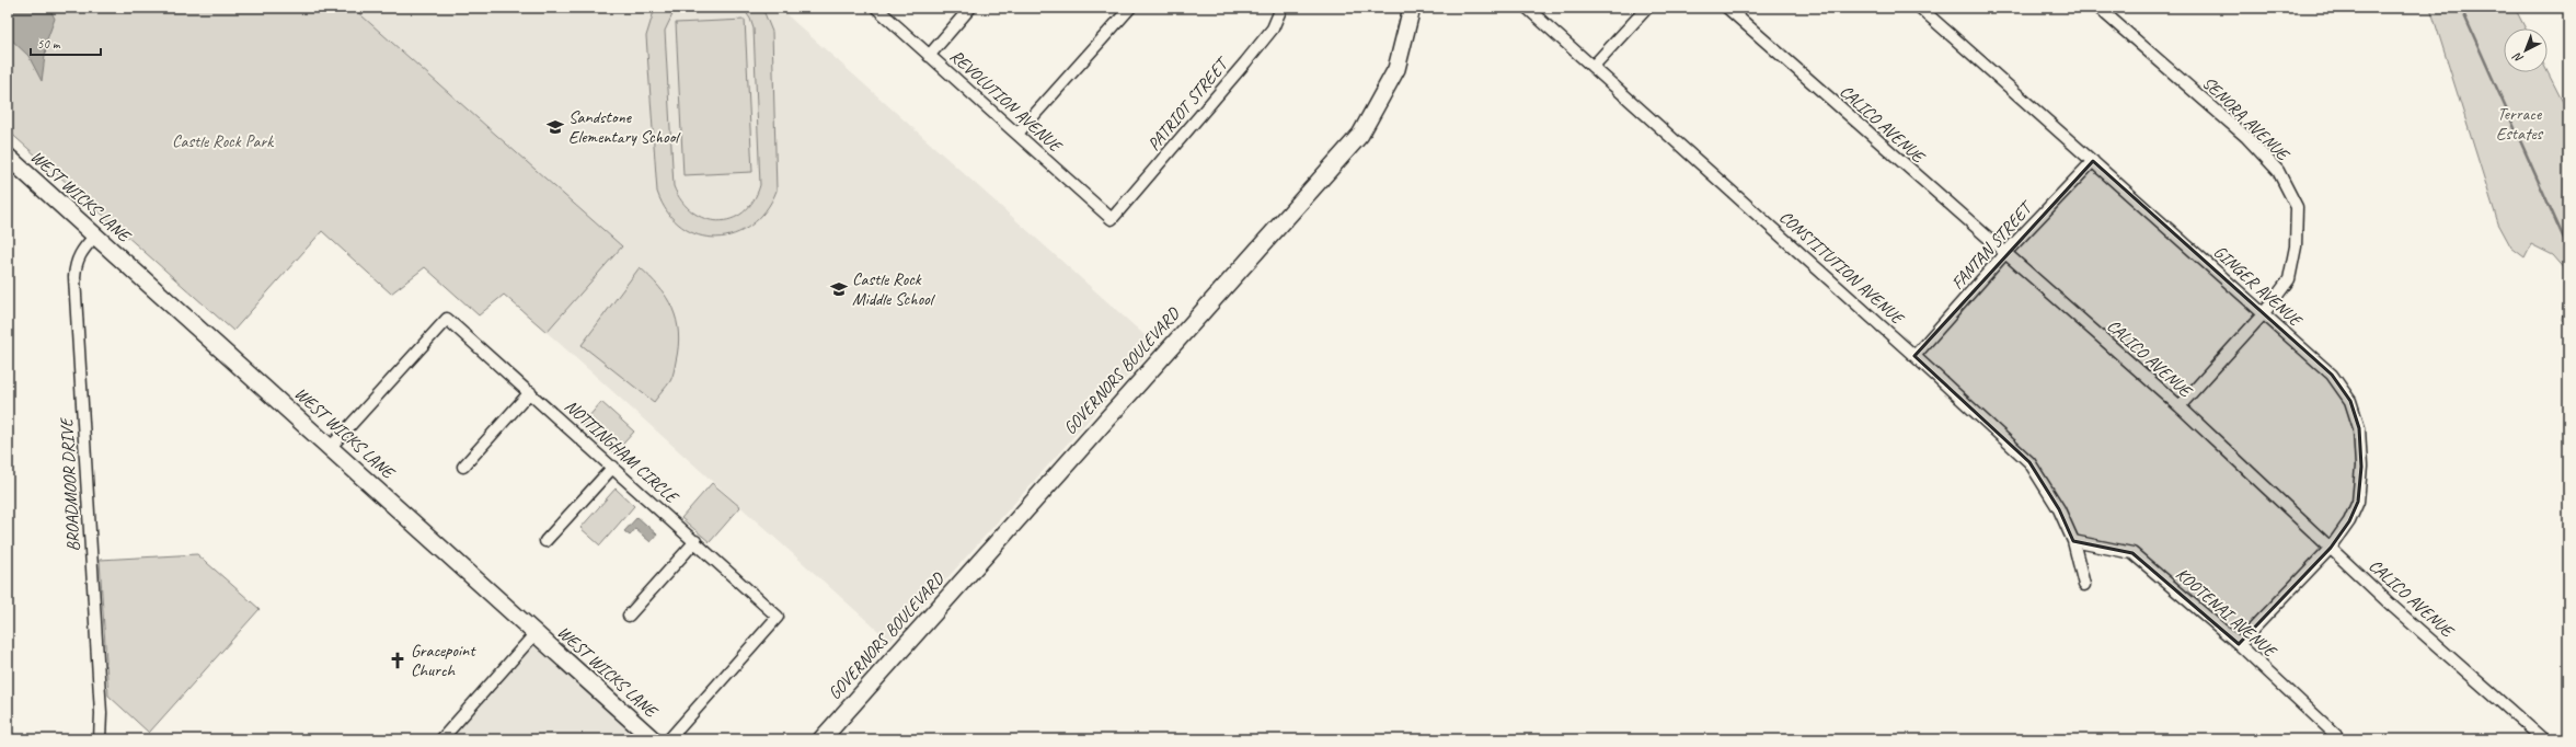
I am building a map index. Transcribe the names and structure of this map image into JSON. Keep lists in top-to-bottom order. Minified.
{"streets":{"main road":["WEST WICKS LANE","GOVERNORS BOULEVARD"],"street":["REVOLUTION AVENUE","PATRIOT STREET","SENORA AVENUE","CALICO AVENUE","FANTAN STREET","CONSTITUTION AVENUE","GINGER AVENUE","NOTTINGHAM CIRCLE","BROADMOOR DRIVE","KOOTENAI AVENUE"]},"crossings":[["REVOLUTION AVENUE","PATRIOT STREET"],["SENORA AVENUE","CALICO AVENUE"],["SENORA AVENUE","GINGER AVENUE"],["CALICO AVENUE","FANTAN STREET"],["CALICO AVENUE","GINGER AVENUE"],["WEST WICKS LANE","NOTTINGHAM CIRCLE"],["WEST WICKS LANE","BROADMOOR DRIVE"],["FANTAN STREET","CONSTITUTION AVENUE"],["FANTAN STREET","GINGER AVENUE"],["CONSTITUTION AVENUE","KOOTENAI AVENUE"],["GINGER AVENUE","KOOTENAI AVENUE"]],"parks":["Terrace Estates","Castle Rock Park"],"places":{"school or university":["Sandstone Elementary School","Castle Rock Middle School"],"church":["Gracepoint Church"]},"scale_bar":"50 m","north":"bottom left"}
